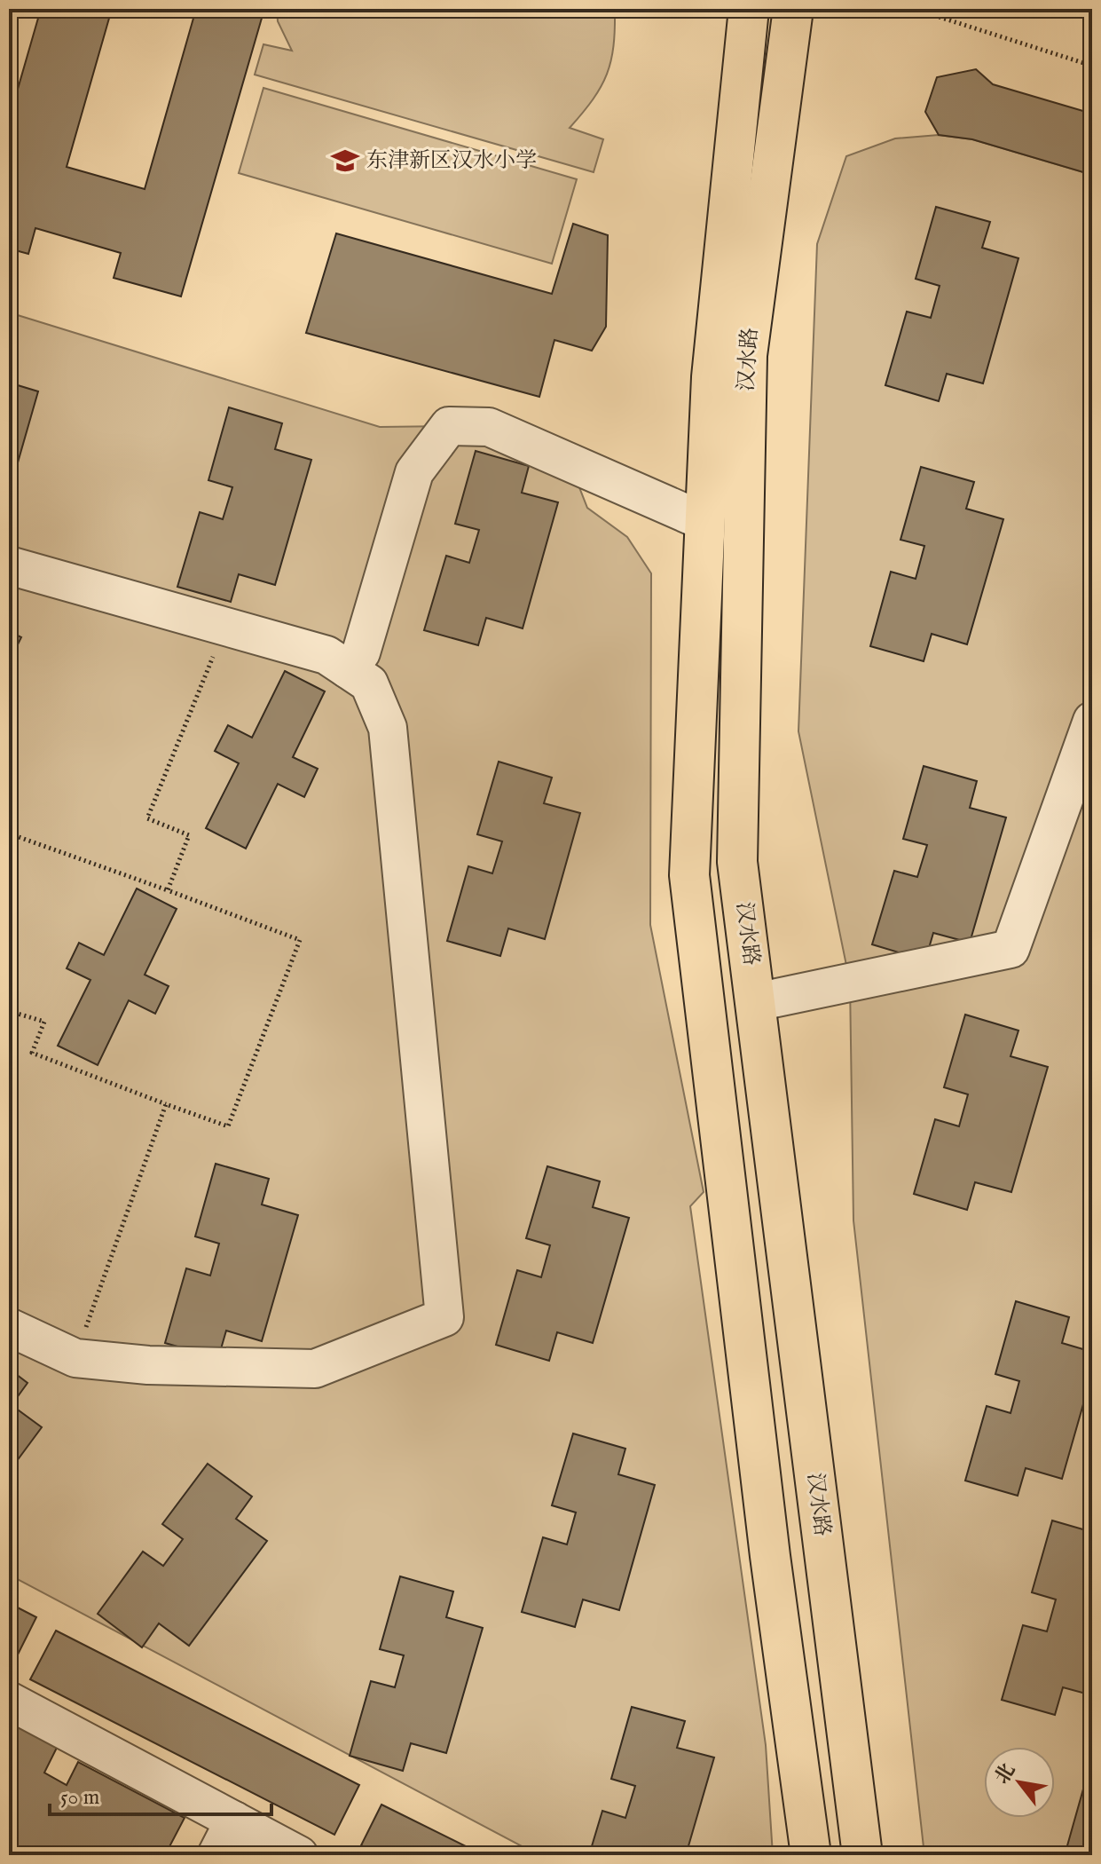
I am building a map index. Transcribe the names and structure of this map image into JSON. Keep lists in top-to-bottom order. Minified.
{"streets":{"main road":["汉水路"]},"places":{"school or university":["东津新区汉水小学"]},"scale_bar":"50 m","north":"top left"}
